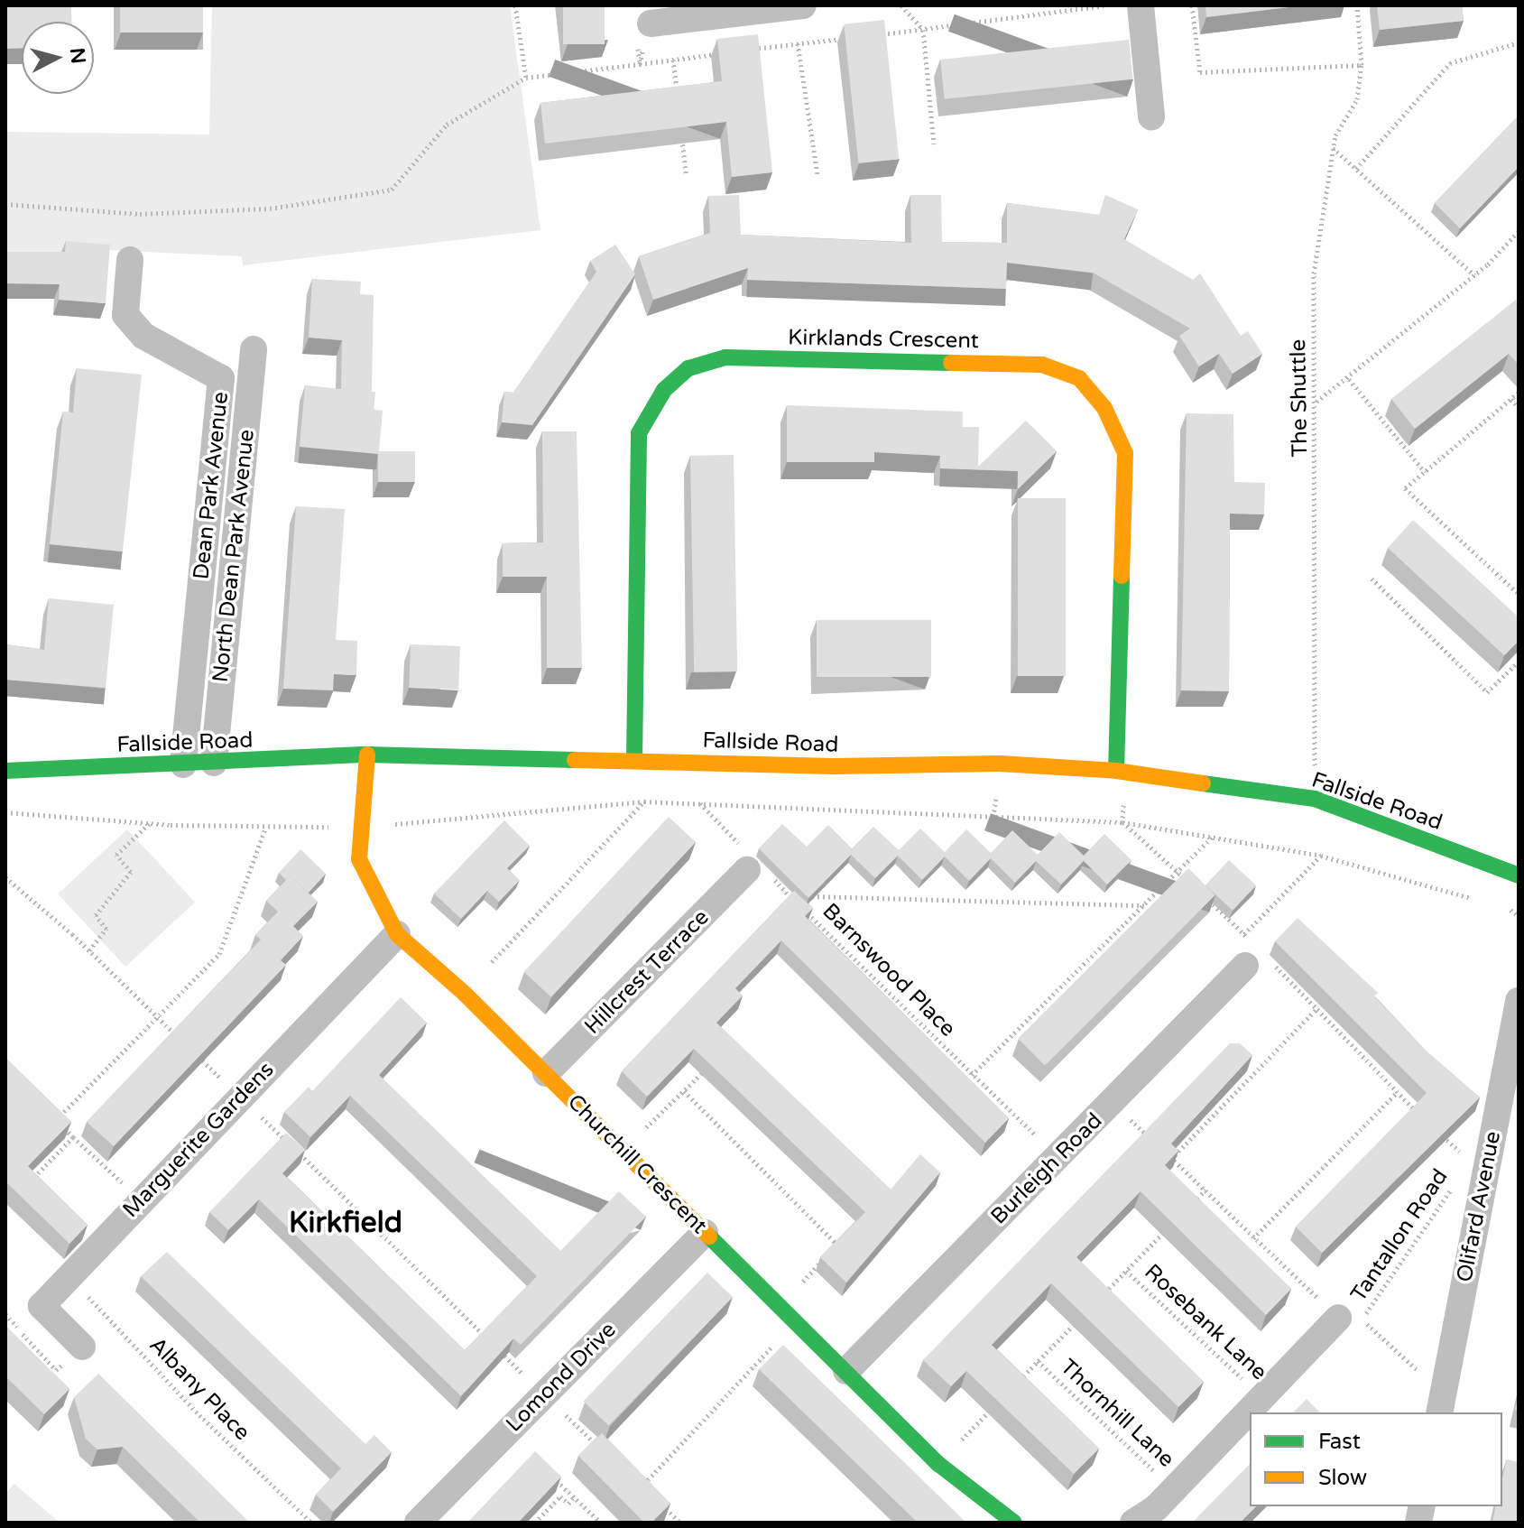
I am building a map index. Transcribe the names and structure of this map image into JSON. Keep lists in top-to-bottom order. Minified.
{"streets":{"street":["Kirklands Crescent","Dean Park Avenue","North Dean Park Avenue","Fallside Road","Hillcrest Terrace","Marguerite Gardens","Churchill Crescent","Burleigh Road","Olifard Avenue","Lomond Drive"],"path":["The Shuttle","Barnswood Place","Tantallon Road","Rosebank Lane","Albany Place","Thornhill Lane"]},"crossings":[["Kirklands Crescent","Fallside Road"],["The Shuttle","Fallside Road"],["Dean Park Avenue","Fallside Road"],["North Dean Park Avenue","Fallside Road"],["Fallside Road","Churchill Crescent"],["Barnswood Place","Hillcrest Terrace"],["Barnswood Place","Burleigh Road"],["Hillcrest Terrace","Churchill Crescent"],["Marguerite Gardens","Churchill Crescent"],["Marguerite Gardens","Albany Place"],["Churchill Crescent","Burleigh Road"],["Churchill Crescent","Lomond Drive"],["Olifard Avenue","Tantallon Road"]],"districts":["Kirkfield"],"legend":["Fast","Slow"],"north":"right"}
